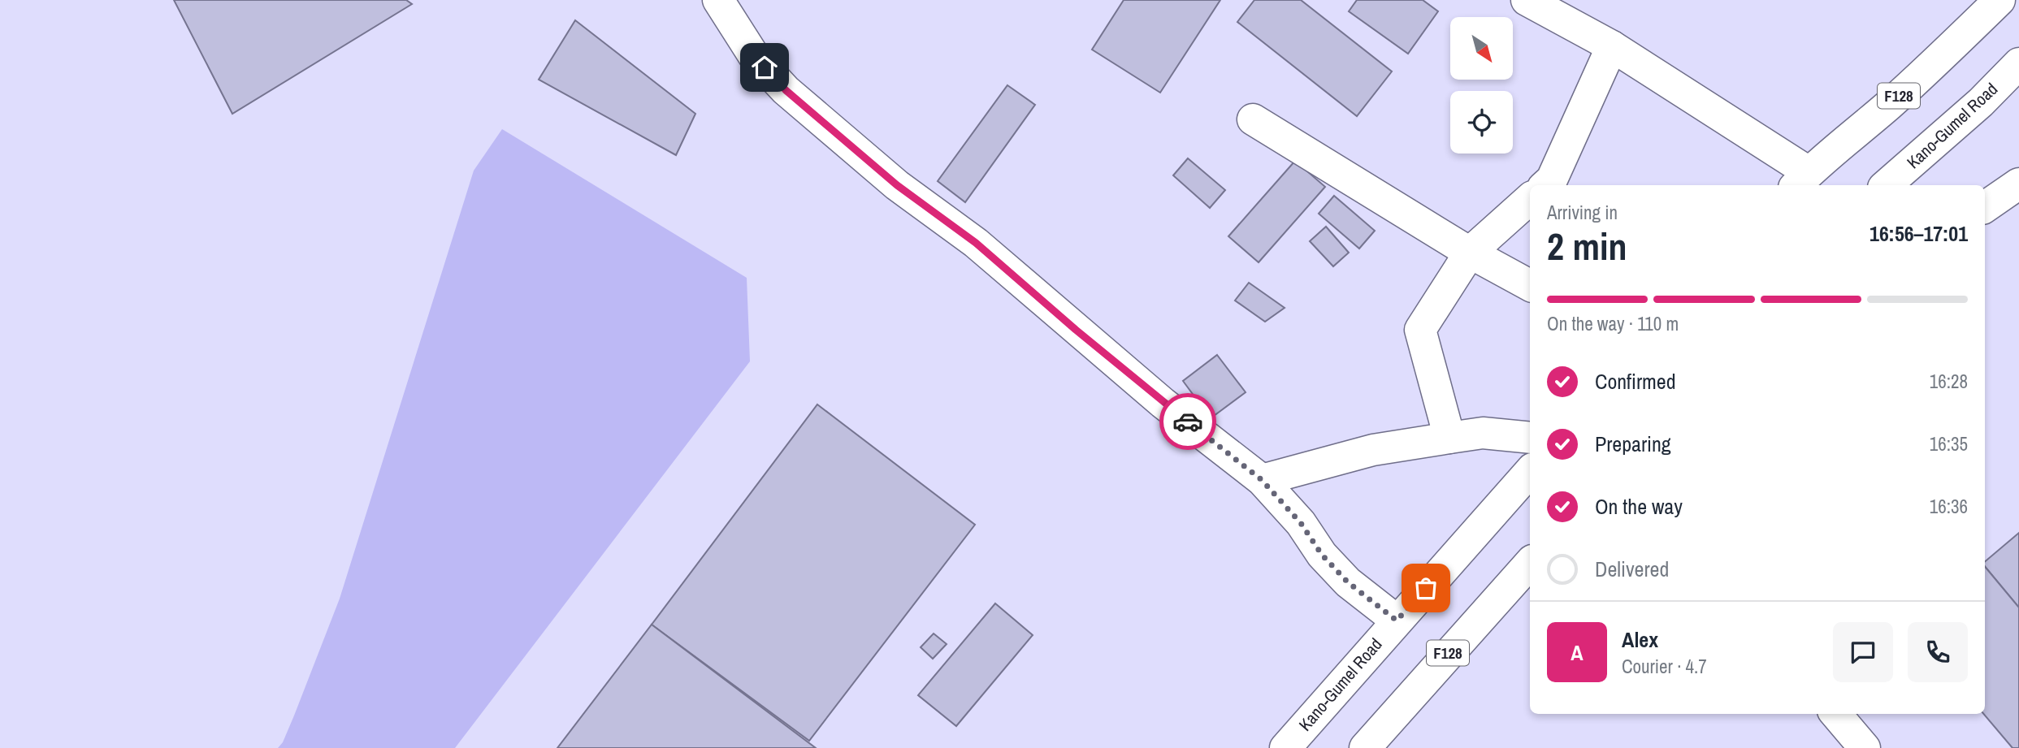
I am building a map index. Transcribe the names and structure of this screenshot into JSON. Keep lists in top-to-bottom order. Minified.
{"streets":{"street":["F128","Kano-Gumel Road"]},"north":"bottom right","page":{"heading":["2 min","Arriving in","16:56–17:01"],"panel":["Alex","Courier · 4.7"],"bar":"On the way · 110 m","list":[["Confirmed","16:28"],["Preparing","16:35"],["On the way","16:36"],"Delivered"],"round":"A"}}
